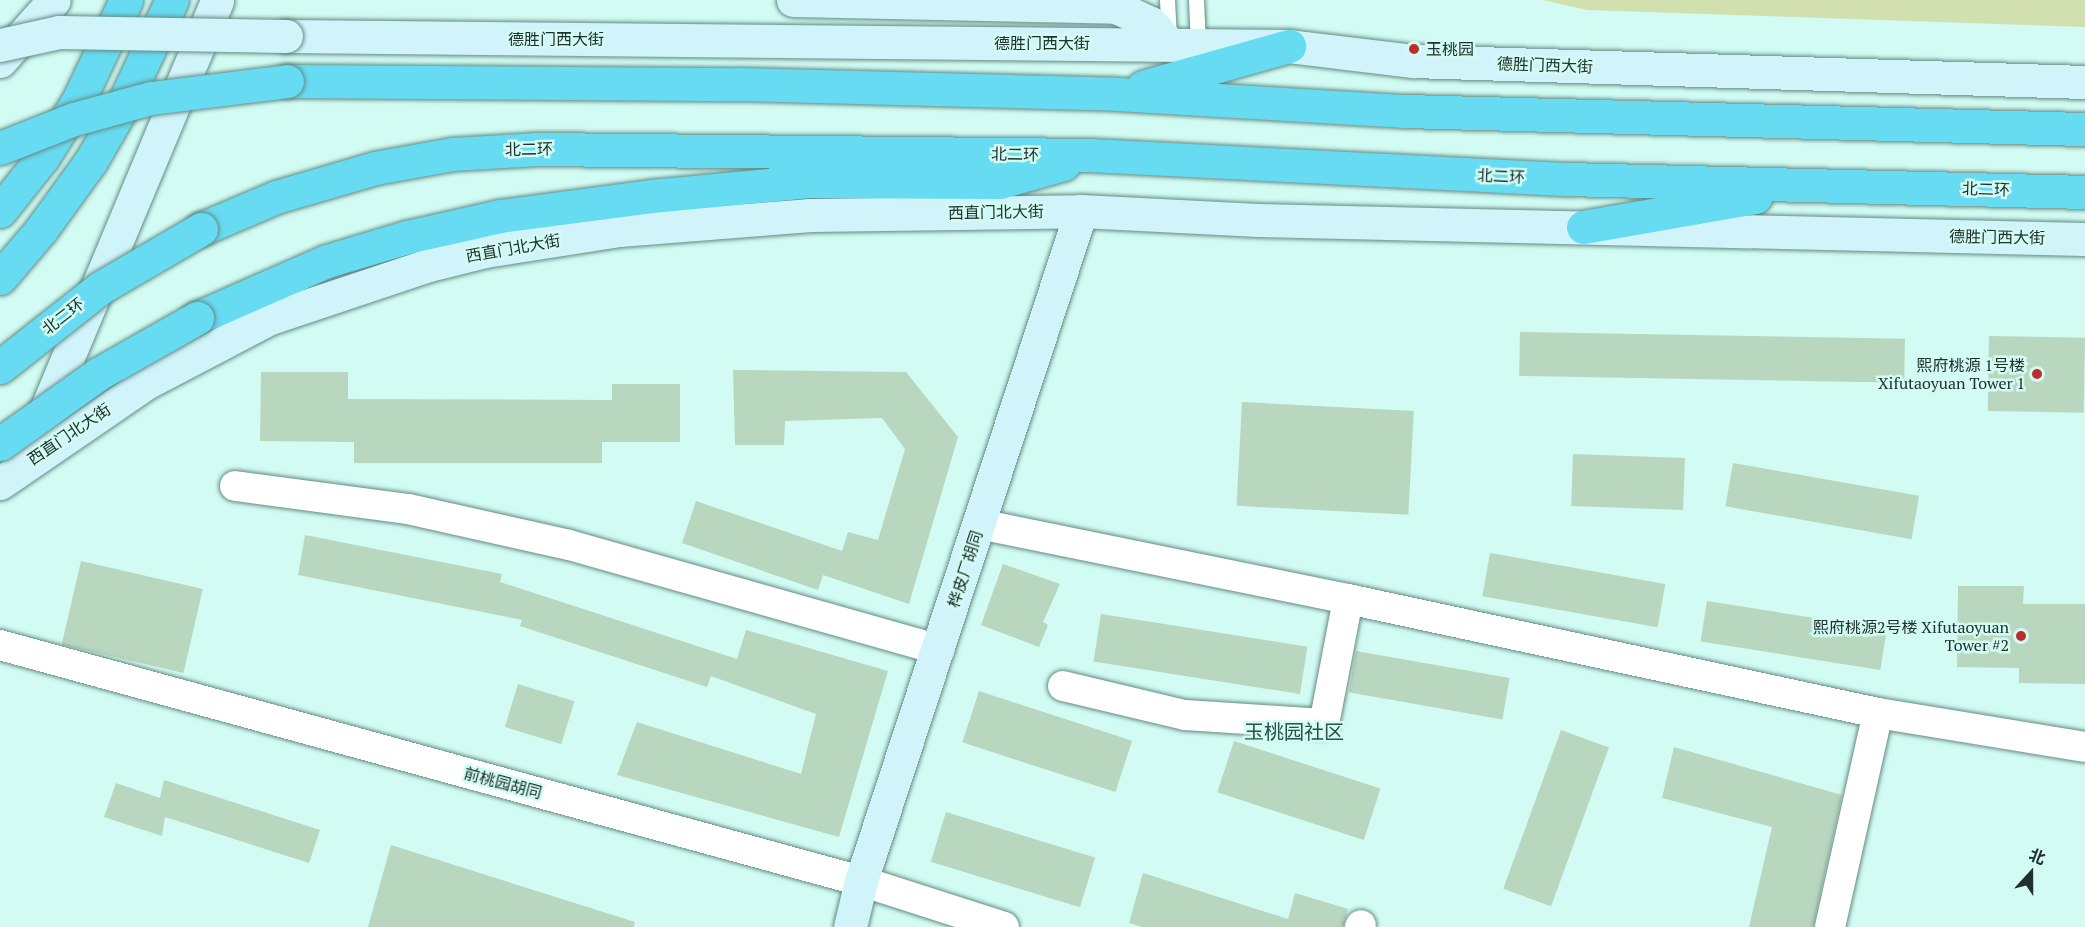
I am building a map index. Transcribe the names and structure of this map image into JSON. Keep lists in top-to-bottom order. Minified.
{"streets":{"highway":["北二环"],"street":["德胜门西大街","西直门北大街","桦皮厂胡同","前桃园胡同"]},"crossings":[["德胜门西大街","西直门北大街"],["德胜门西大街","桦皮厂胡同"],["西直门北大街","桦皮厂胡同"],["桦皮厂胡同","前桃园胡同"]],"districts":["玉桃园社区"],"places":["玉桃园","熙府桃源 1号楼 Xifutaoyuan Tower 1","熙府桃源2号楼 Xifutaoyuan Tower #2"],"north":"top"}
